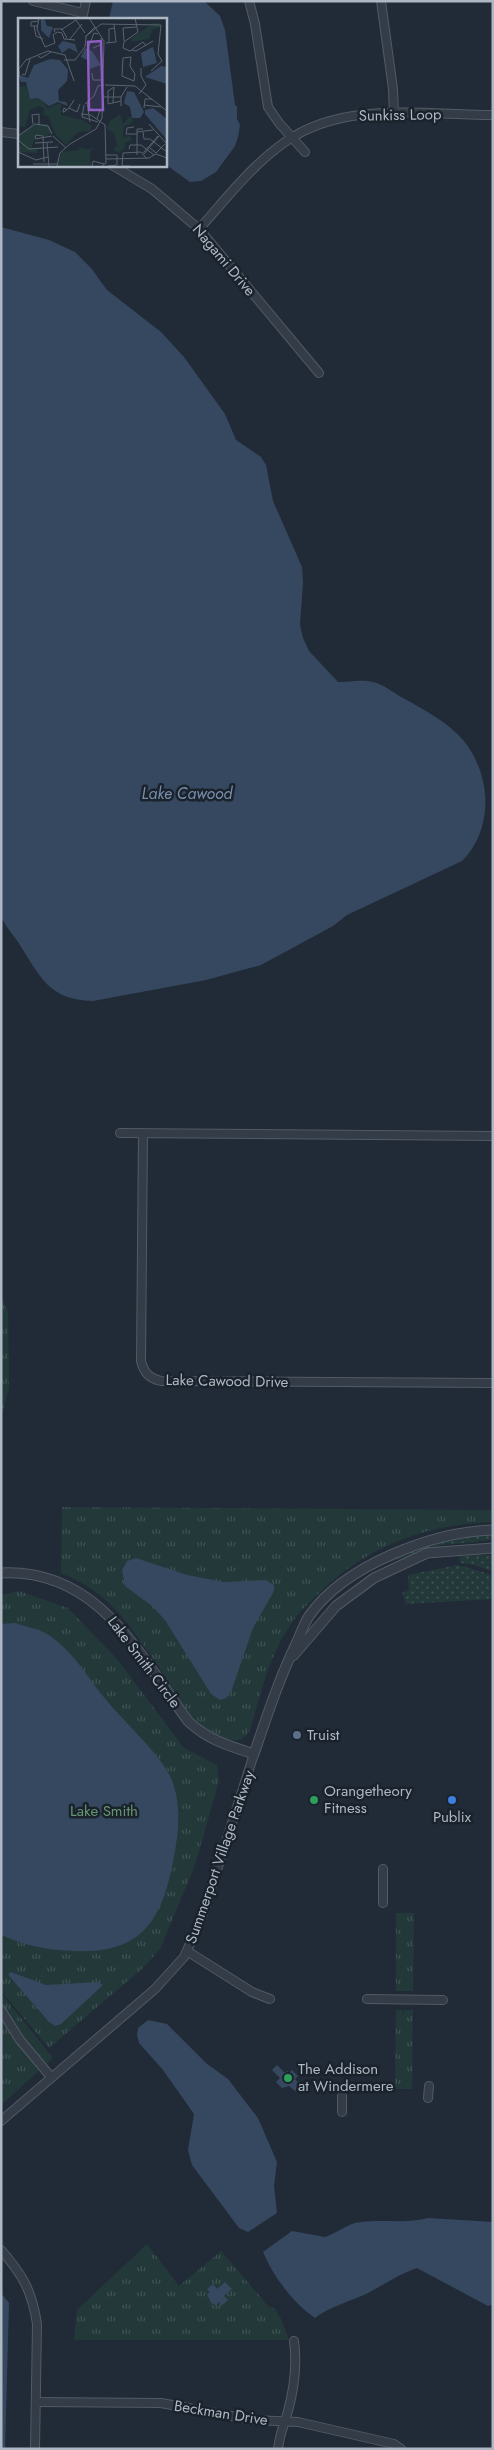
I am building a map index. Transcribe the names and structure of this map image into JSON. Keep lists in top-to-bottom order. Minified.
{"streets":{"street":["Sunkiss Loop","Nagami Drive","Lake Cawood Drive","Lake Smith Circle","Summerport Village Parkway","Beckman Drive"]},"crossings":[["Sunkiss Loop","Nagami Drive"],["Lake Smith Circle","Summerport Village Parkway"]],"water":["Lake Cawood"],"parks":["Lake Smith"],"places":["Truist","Orangetheory Fitness","Publix","The Addison at Windermere"]}
